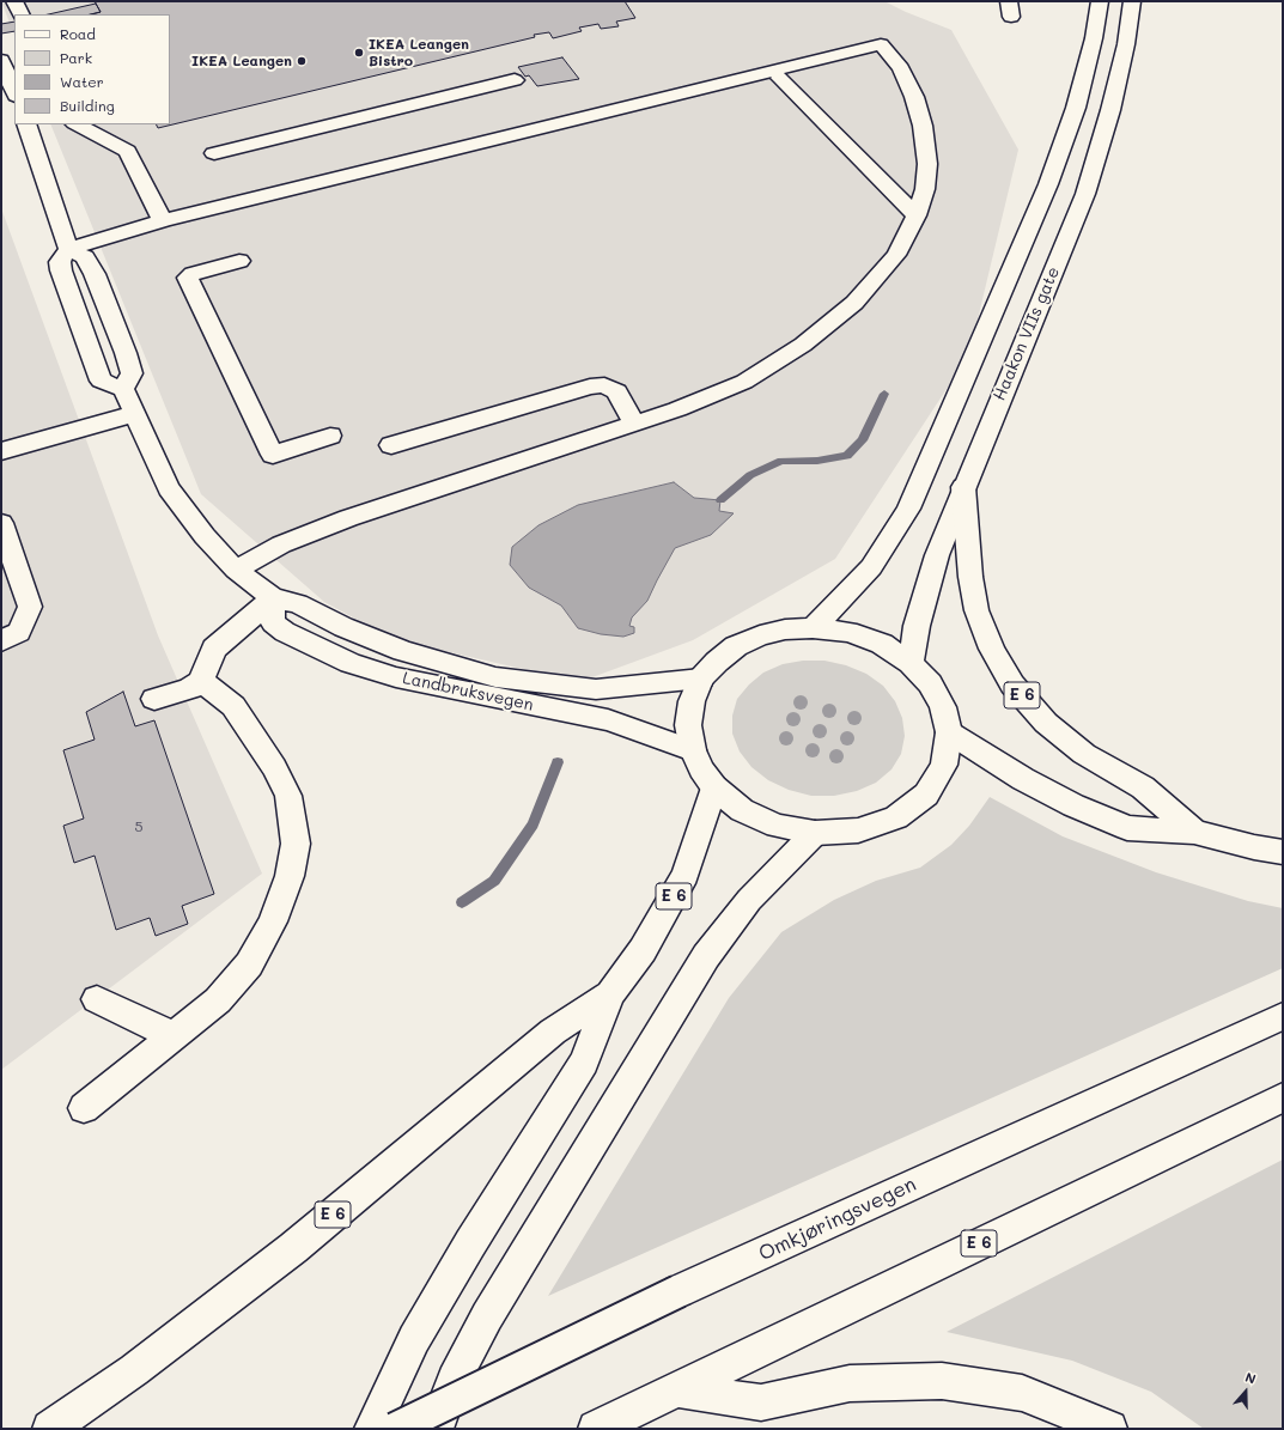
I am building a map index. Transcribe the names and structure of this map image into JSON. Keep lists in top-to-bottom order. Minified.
{"streets":{"main road":["Haakon VIIs gate","Landbruksvegen","E 6","Omkjøringsvegen"]},"crossings":[["Haakon VIIs gate","E 6"]],"places":["IKEA Leangen Bistro","IKEA Leangen"],"house_numbers":["5"],"legend":["Road","Park","Water","Building"],"north":"top"}
